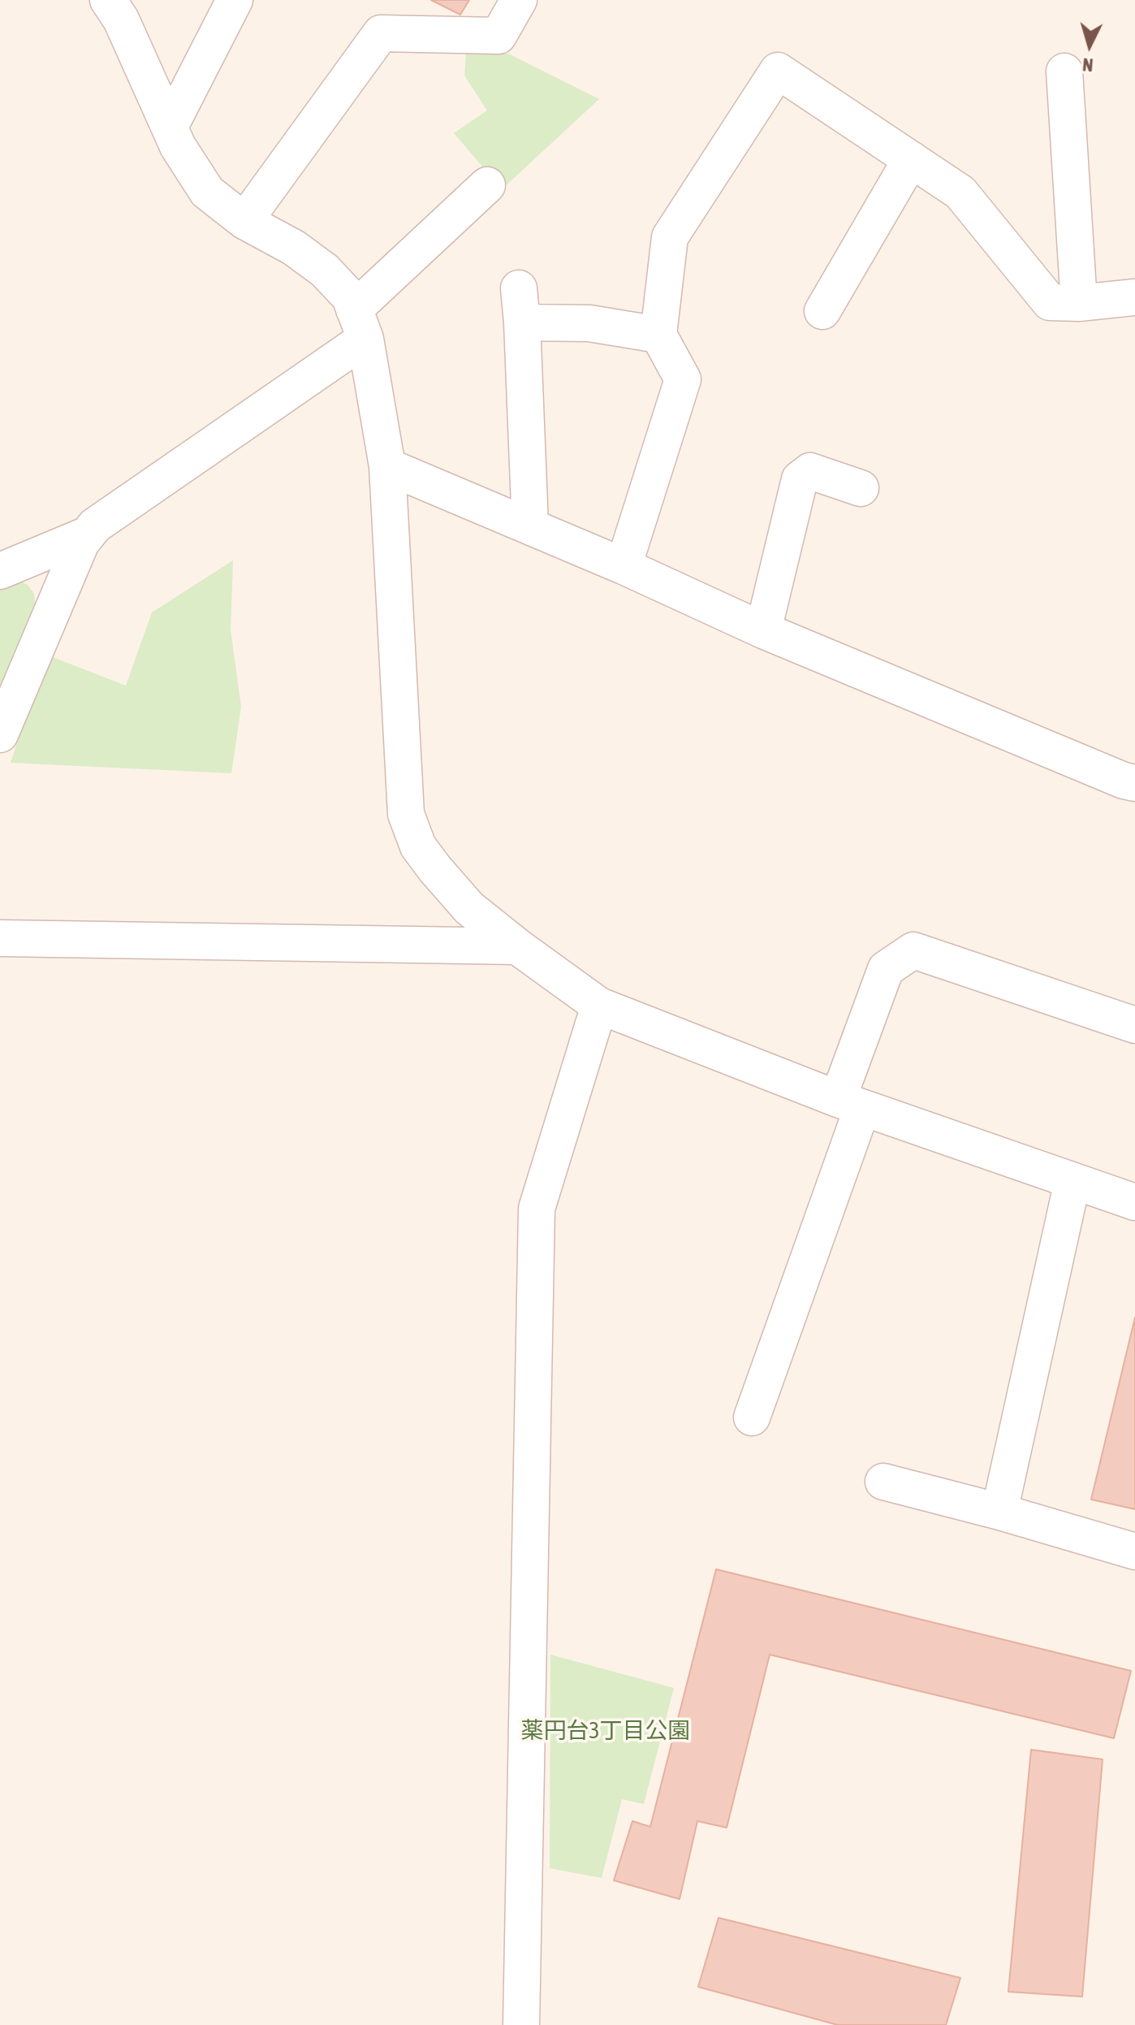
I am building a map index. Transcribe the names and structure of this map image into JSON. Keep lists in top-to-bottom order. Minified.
{"parks":["薬円台3丁目公園"],"north":"bottom"}
